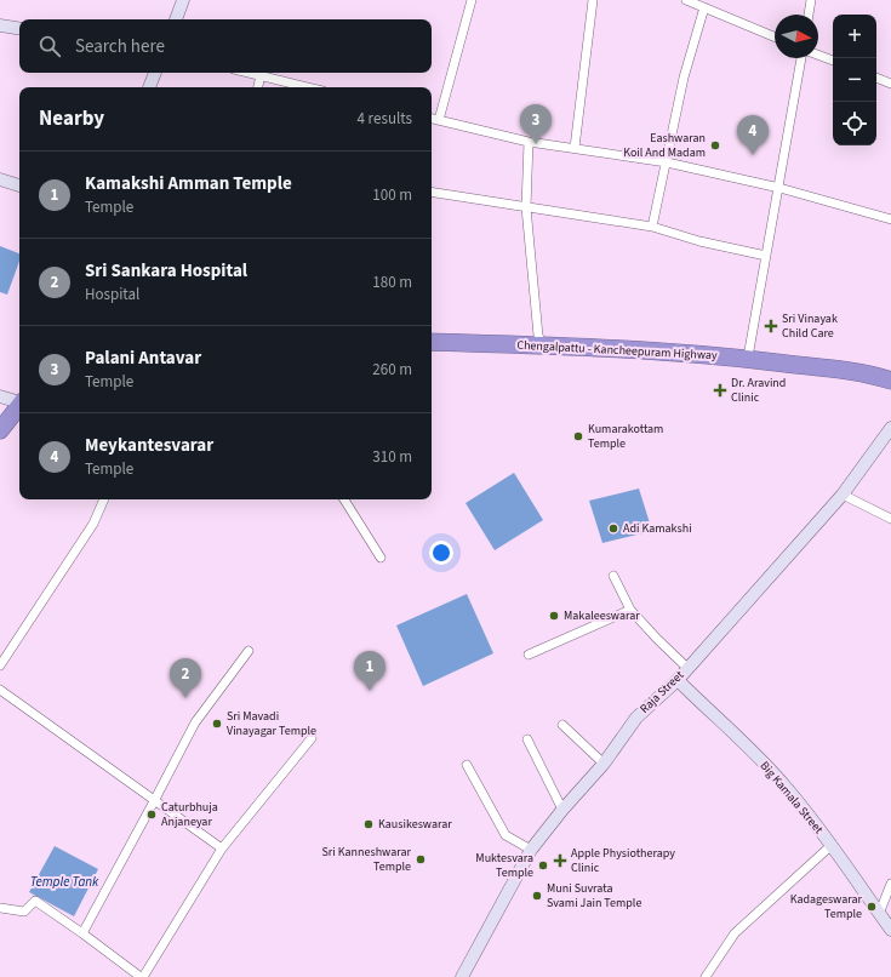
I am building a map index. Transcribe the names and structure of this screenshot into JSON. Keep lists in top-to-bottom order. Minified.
{"streets":{"highway":["Chengalpattu - Kancheepuram Highway"],"main road":["Raja Street","Big Kamala Street"]},"crossings":[["Raja Street","Big Kamala Street"]],"water":["Temple Tank"],"places":{"other":["Eashwaran Koil And Madam","Kumarakottam Temple","Adi Kamakshi","Makaleeswarar","Sri Mavadi Vinayagar Temple","Caturbhuja Anjaneyar","Kausikeswarar","Sri Kanneshwarar Temple","Muktesvara Temple","Muni Suvrata Svami Jain Temple","Kadageswarar Temple"],"health":["Sri Vinayak Child Care","Dr. Aravind Clinic","Apple Physiotherapy Clinic"]},"north":"right","page":{"map_buttons":["+","−"],"search":"Search here","heading":["Nearby","4 results"],"pins":["3","4","1","2"],"list":[{"mark":"1","name":"Kamakshi Amman Temple","note":"Temple","value":"100 m"},{"mark":"2","name":"Sri Sankara Hospital","note":"Hospital","value":"180 m"},{"mark":"3","name":"Palani Antavar","note":"Temple","value":"260 m"},{"mark":"4","name":"Meykantesvarar","note":"Temple","value":"310 m"}]}}
